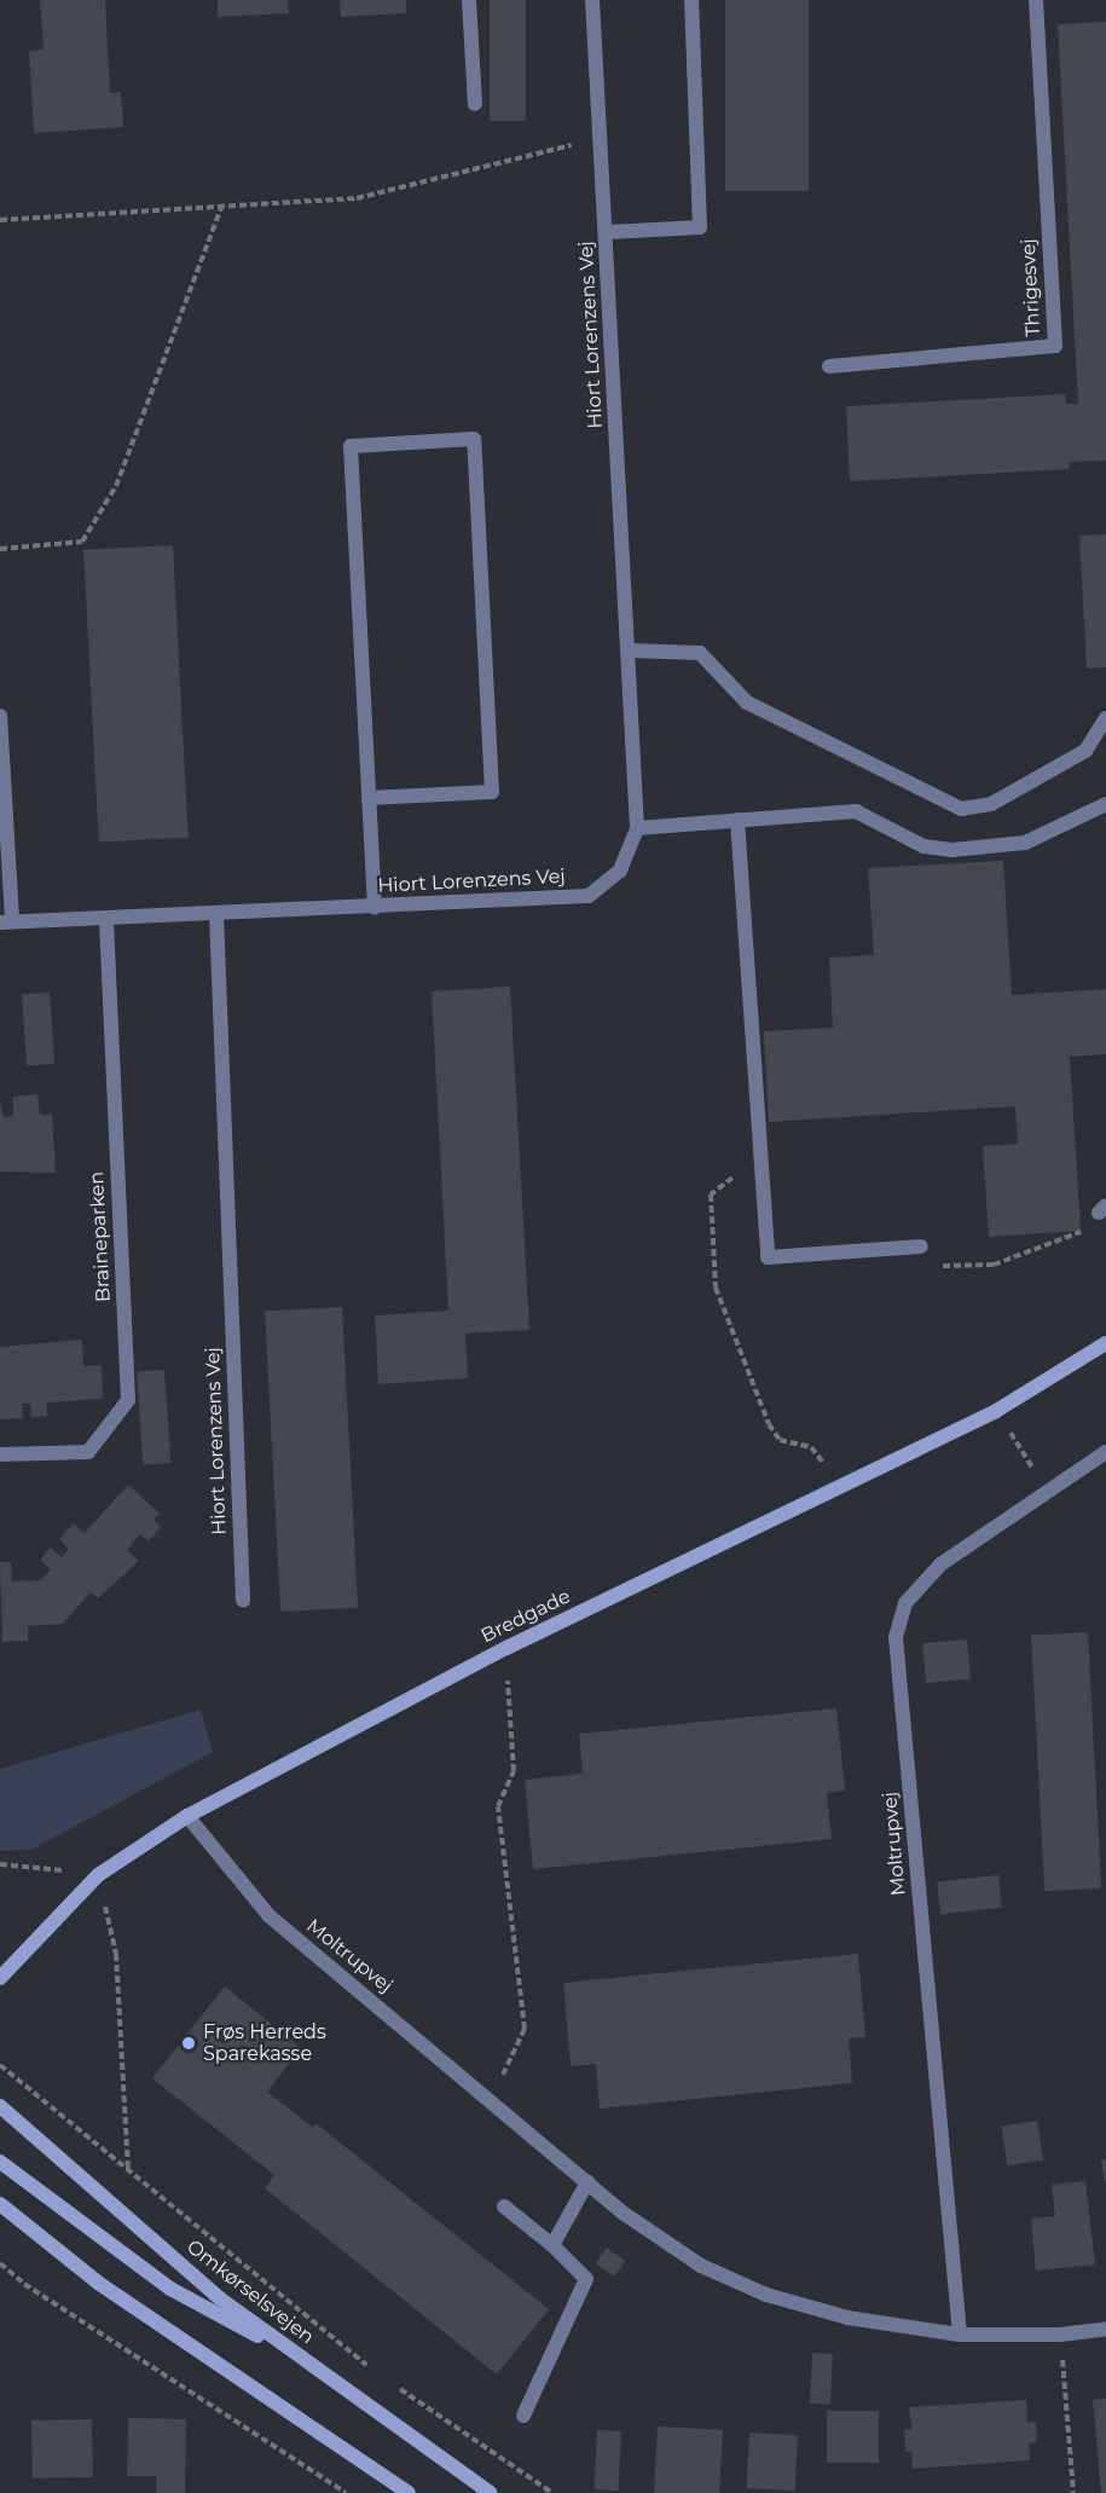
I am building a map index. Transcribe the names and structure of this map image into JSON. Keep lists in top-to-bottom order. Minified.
{"streets":{"main road":["Bredgade","Omkørselsvejen"],"street":["Thrigesvej","Hiort Lorenzens Vej","Braineparken","Moltrupvej"]},"crossings":[["Bredgade","Moltrupvej"]],"places":["Frøs Herreds Sparekasse"]}
